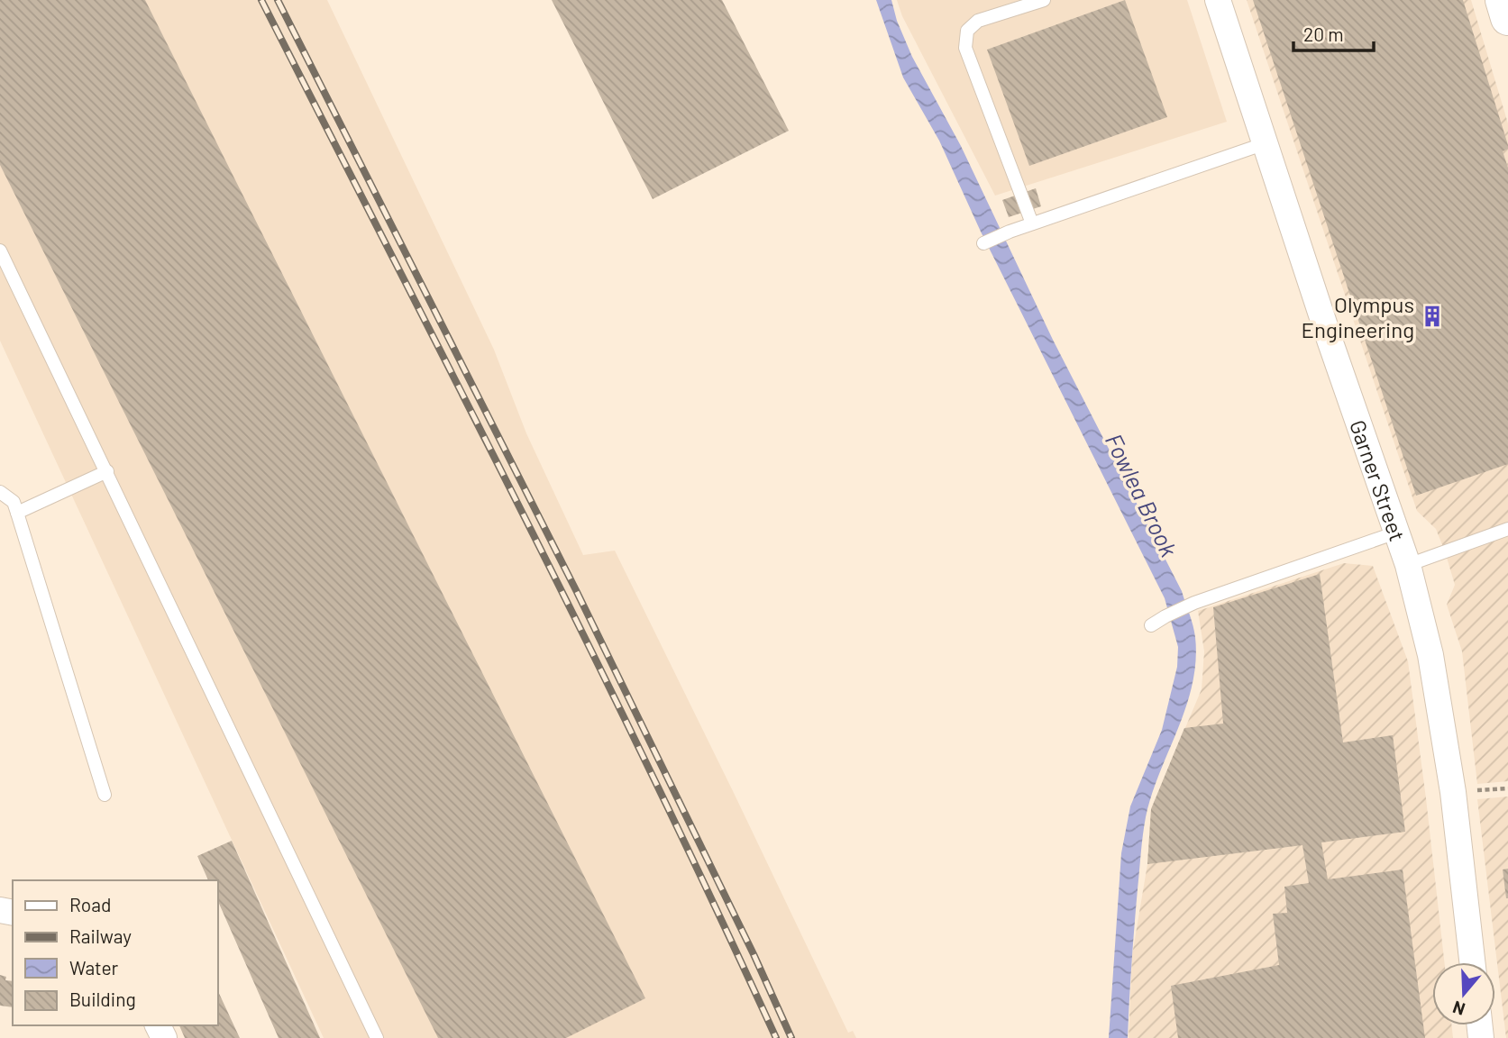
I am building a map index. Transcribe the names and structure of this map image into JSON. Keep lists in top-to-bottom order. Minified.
{"streets":{"street":["Garner Street"]},"water":["Fowlea Brook"],"places":{"building":["Olympus Engineering"]},"legend":["Road","Railway","Water","Building"],"scale_bar":"20 m","north":"bottom"}
